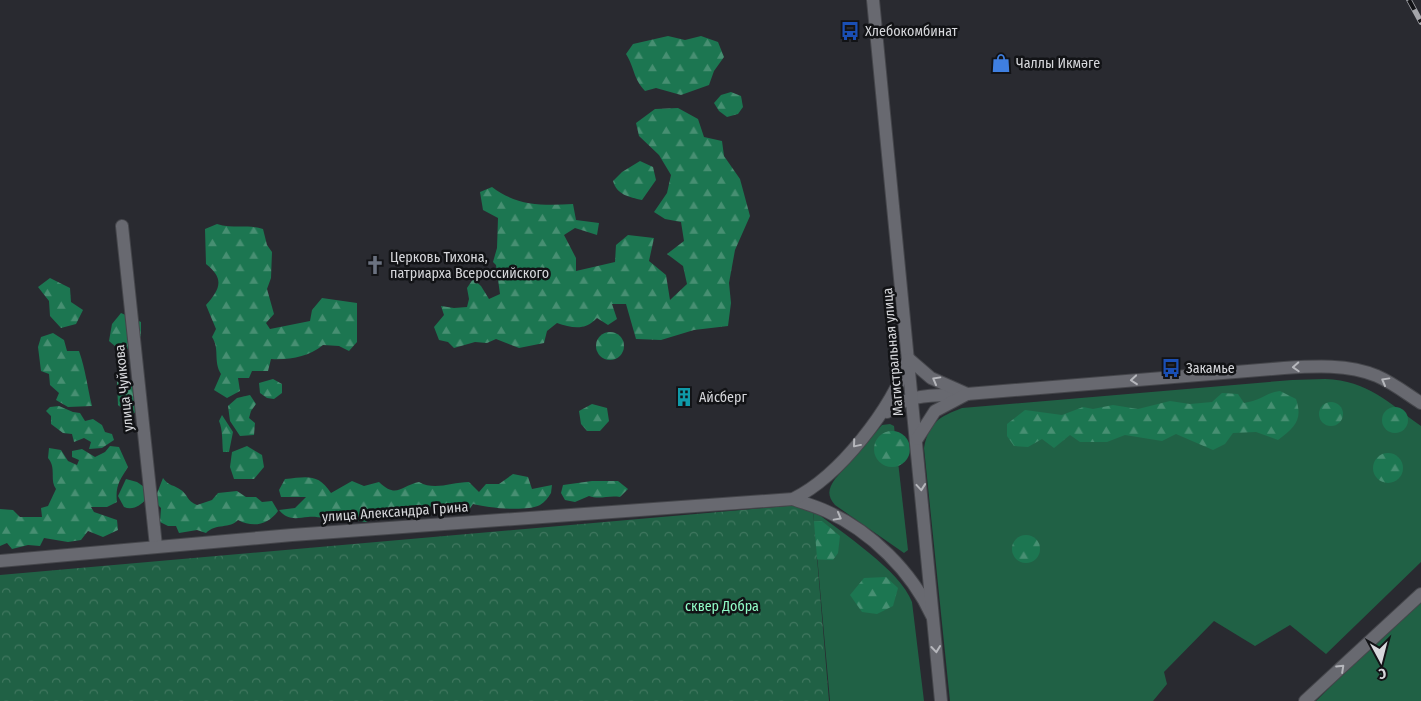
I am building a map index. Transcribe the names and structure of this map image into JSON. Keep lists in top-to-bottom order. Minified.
{"streets":{"street":["Магистральная улица","улица Чуйкова","улица Александра Грина"]},"crossings":[["улица Чуйкова","улица Александра Грина"]],"one_way":["Магистральная улица"],"parks":["сквер Добра"],"places":{"bus stop":["Хлебокомбинат","Закамье"],"shop":["Чаллы Икмәге"],"church":["Церковь Тихона, патриарха Всероссийского"],"building":["Айсберг"]},"north":"bottom"}
